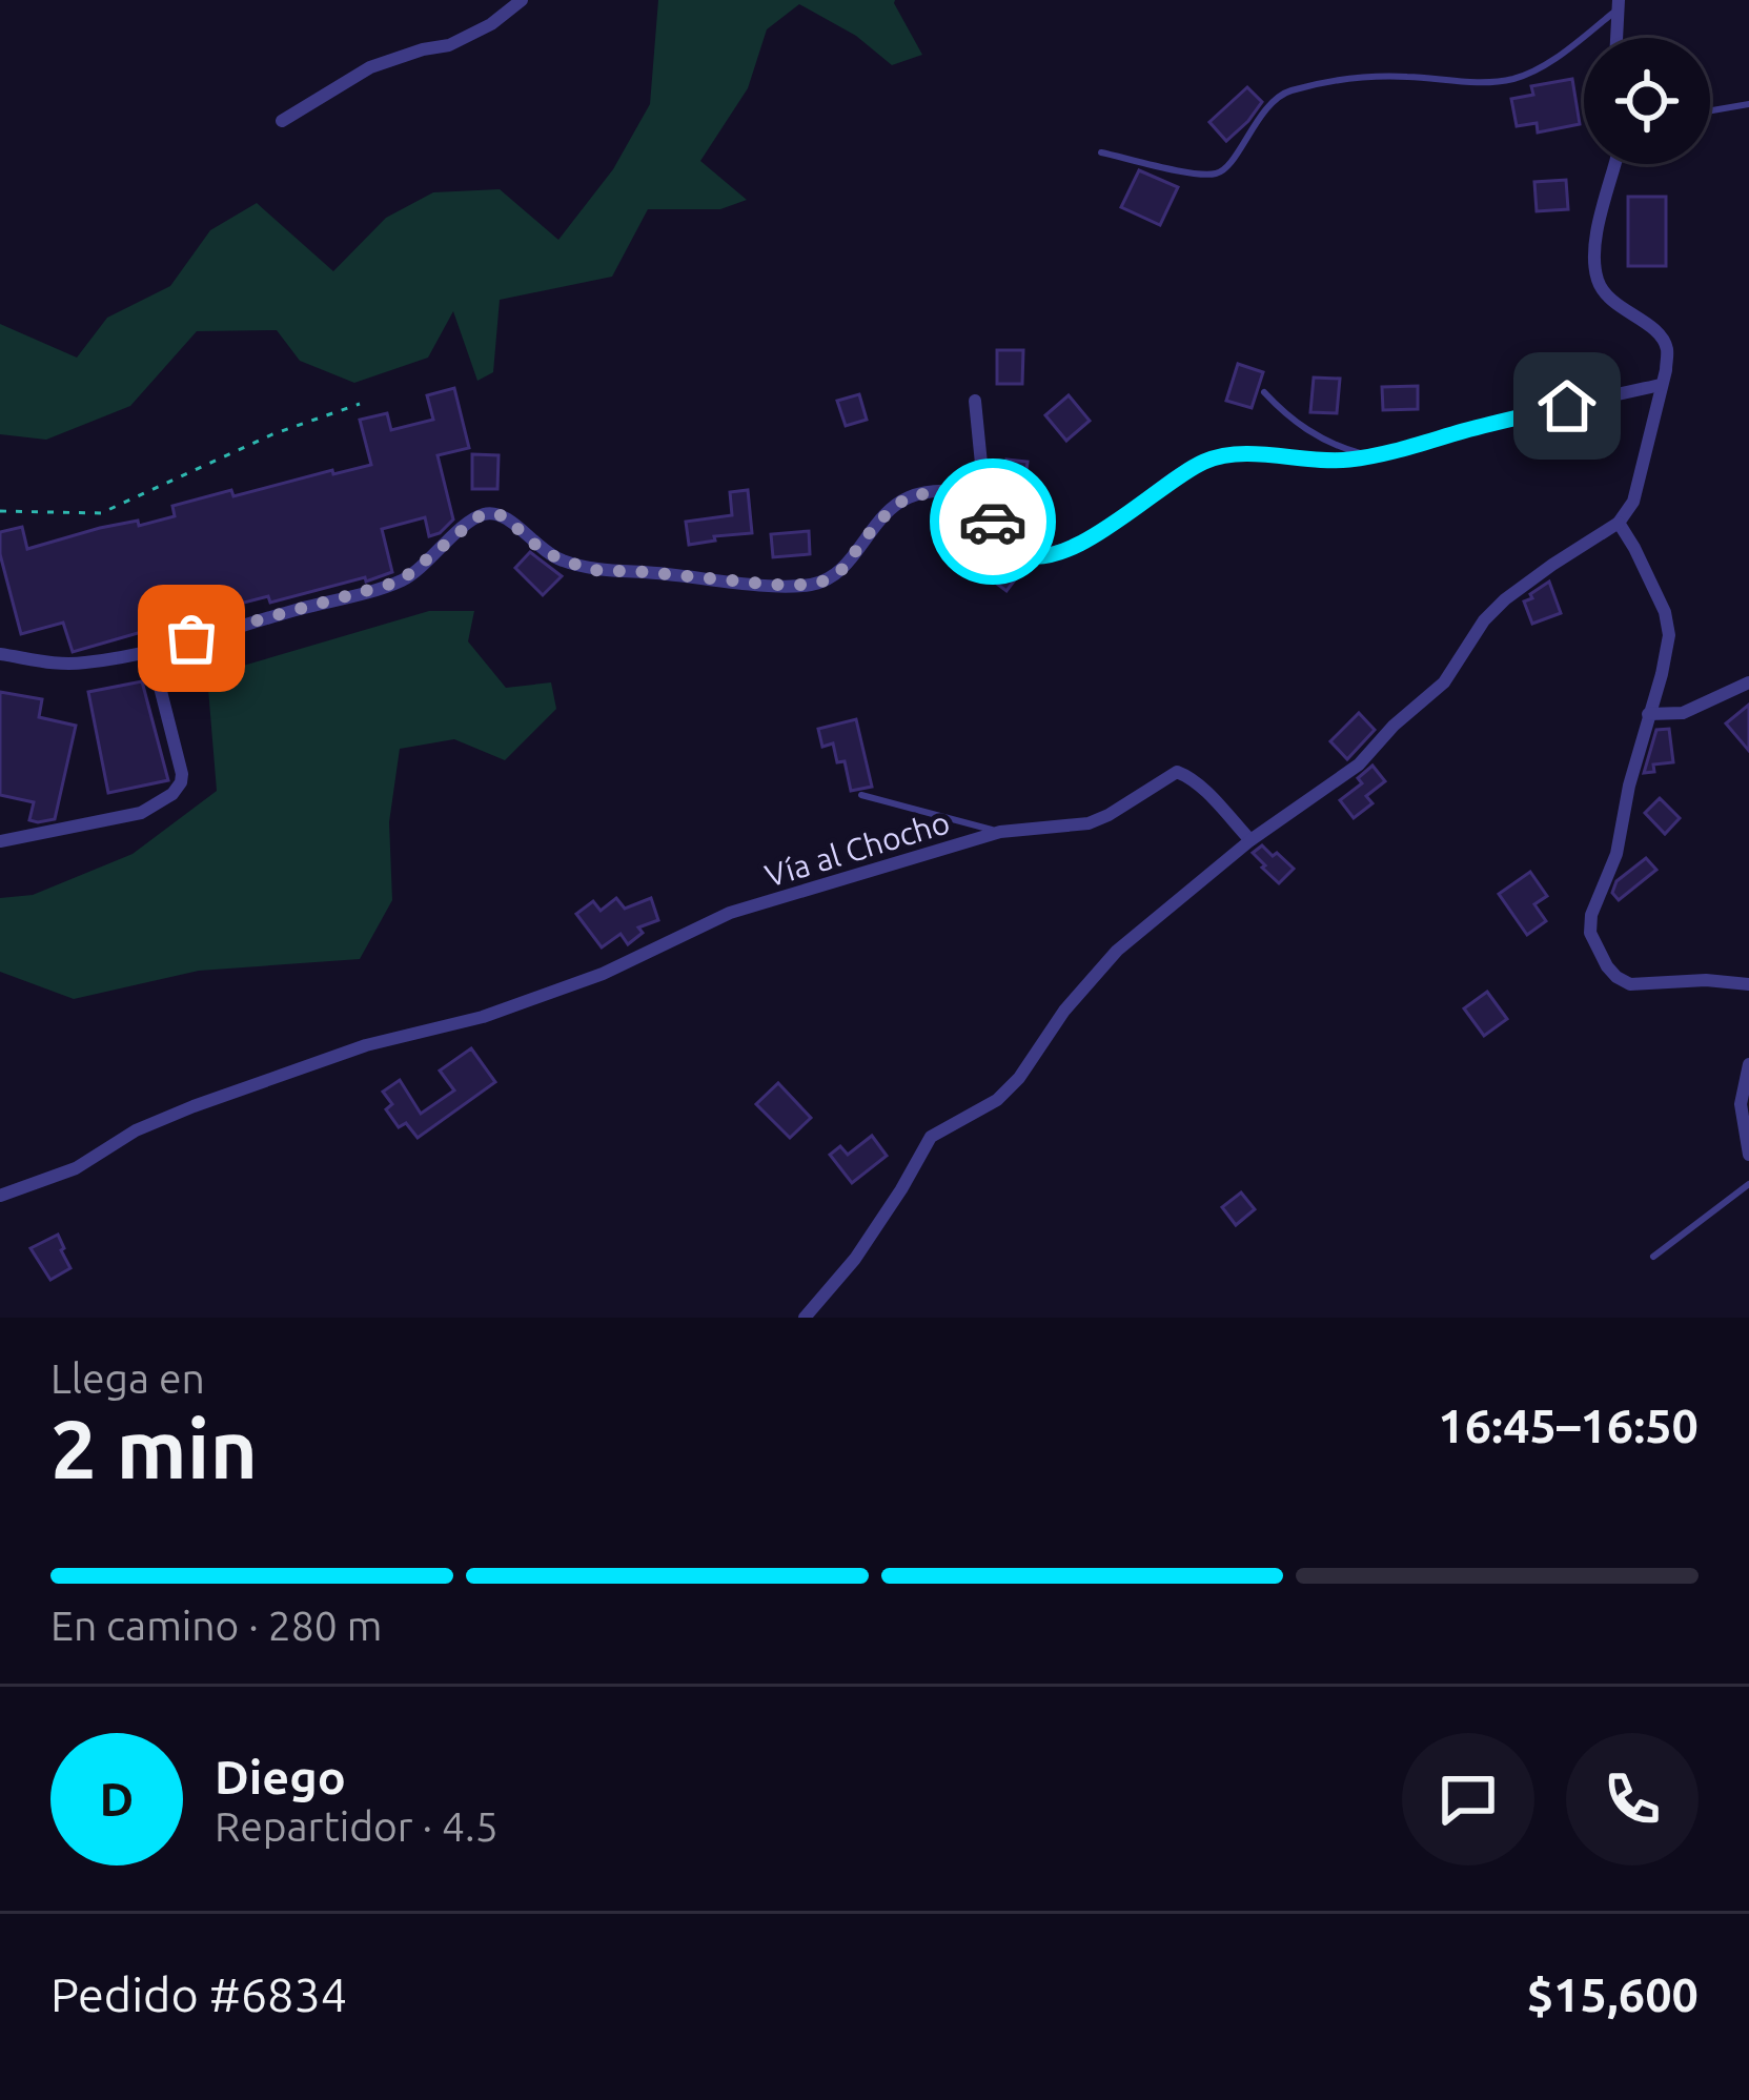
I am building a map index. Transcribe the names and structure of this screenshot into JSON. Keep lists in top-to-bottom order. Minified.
{"streets":{"street":["Vía al Chocho"]},"page":{"heading":["2 min","Llega en","16:45–16:50"],"panel":["Diego","Repartidor · 4.5","Pedido #6834","$15,600"],"bar":"En camino · 280 m","round":"D"}}
